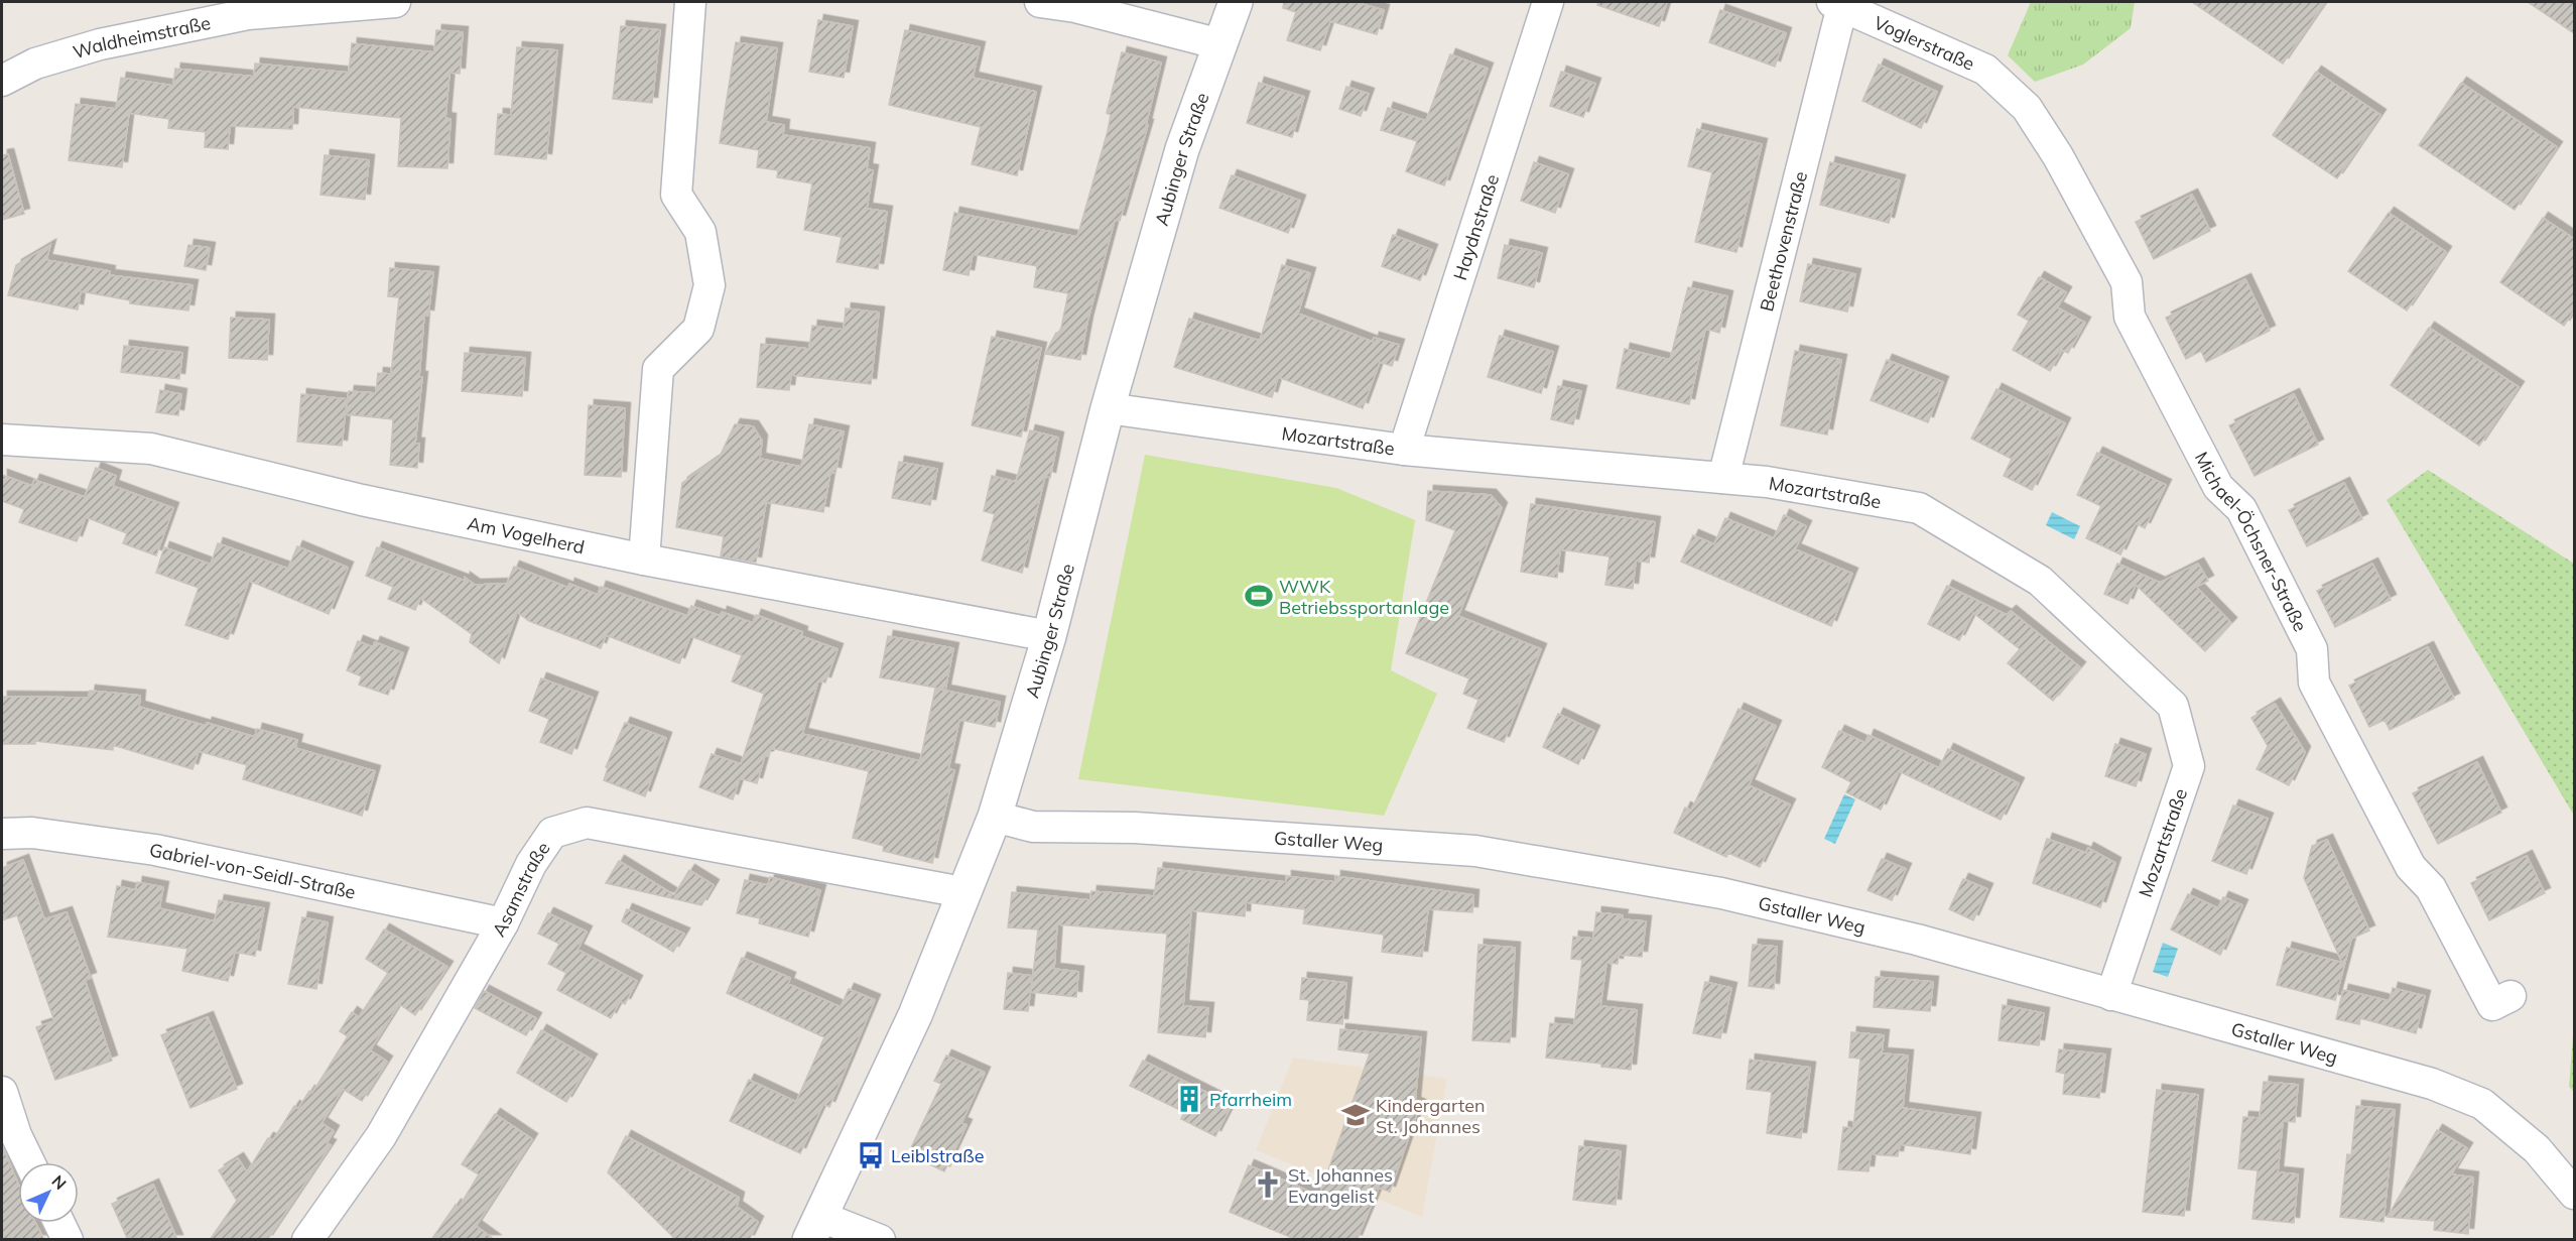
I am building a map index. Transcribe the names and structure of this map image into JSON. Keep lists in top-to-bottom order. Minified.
{"streets":{"street":["Waldheimstraße","Voglerstraße","Aubinger Straße","Haydnstraße","Beethovenstraße","Mozartstraße","Am Vogelherd","Michael-Öchsner-Straße","Gstaller Weg","Gabriel-von-Seidl-Straße","Asamstraße"]},"crossings":[["Voglerstraße","Beethovenstraße"],["Voglerstraße","Michael-Öchsner-Straße"],["Aubinger Straße","Mozartstraße"],["Aubinger Straße","Am Vogelherd"],["Aubinger Straße","Gstaller Weg"],["Aubinger Straße","Asamstraße"],["Haydnstraße","Mozartstraße"],["Beethovenstraße","Mozartstraße"],["Mozartstraße","Gstaller Weg"],["Gabriel-von-Seidl-Straße","Asamstraße"]],"places":{"sports":["WWK Betriebssportanlage"],"building":["Pfarrheim"],"school or university":["Kindergarten St. Johannes"],"bus stop":["Leiblstraße"],"church":["St. Johannes Evangelist"]},"north":"top right"}
